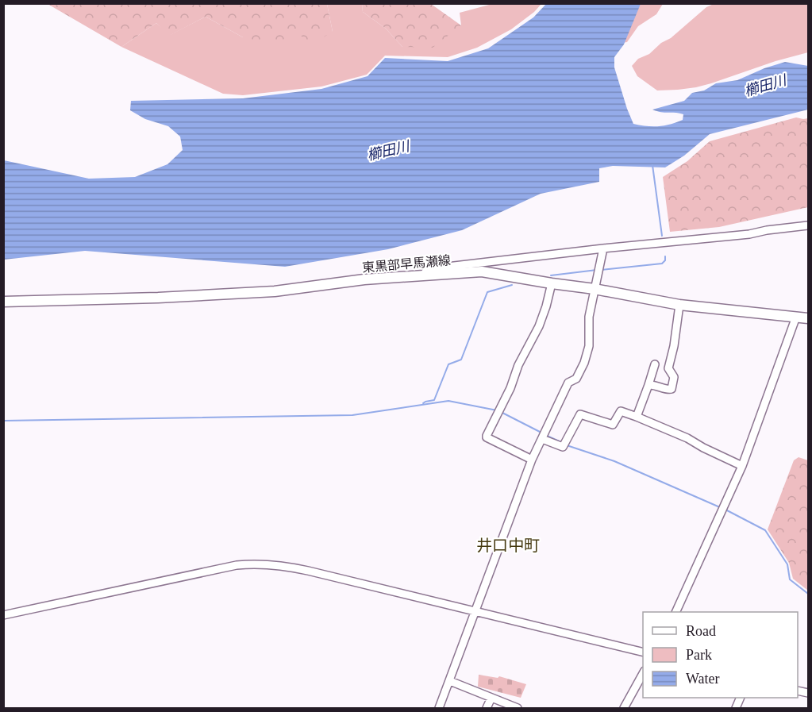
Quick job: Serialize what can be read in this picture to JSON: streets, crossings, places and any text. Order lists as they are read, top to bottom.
{
  "streets": {
    "main road": ["東黒部早馬瀬線"]
  },
  "districts": ["井口中町"],
  "water": ["櫛田川"],
  "legend": ["Road", "Park", "Water"]
}
